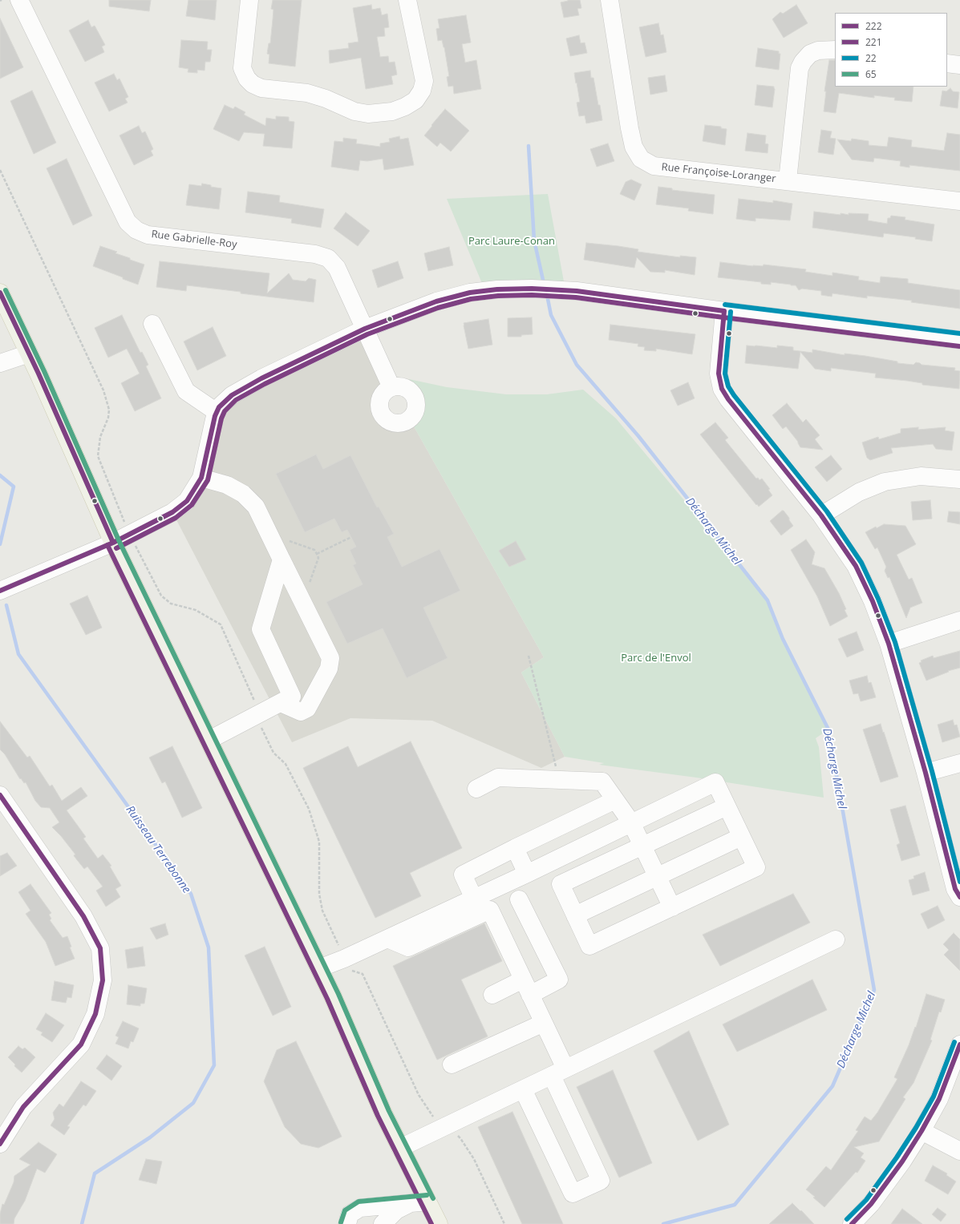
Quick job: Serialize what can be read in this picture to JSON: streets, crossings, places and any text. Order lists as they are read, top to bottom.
{
  "streets": {
    "street": ["Rue Françoise-Loranger", "Rue Gabrielle-Roy"]
  },
  "water": ["Décharge Michel", "Ruisseau Terrebonne"],
  "parks": ["Parc Laure-Conan", "Parc de l'Envol"],
  "lines": [
    "transit line 222",
    "transit line 65",
    "transit line 221",
    "transit line 22"
  ],
  "legend": [
    "222",
    "221",
    "22",
    "65"
  ]
}
